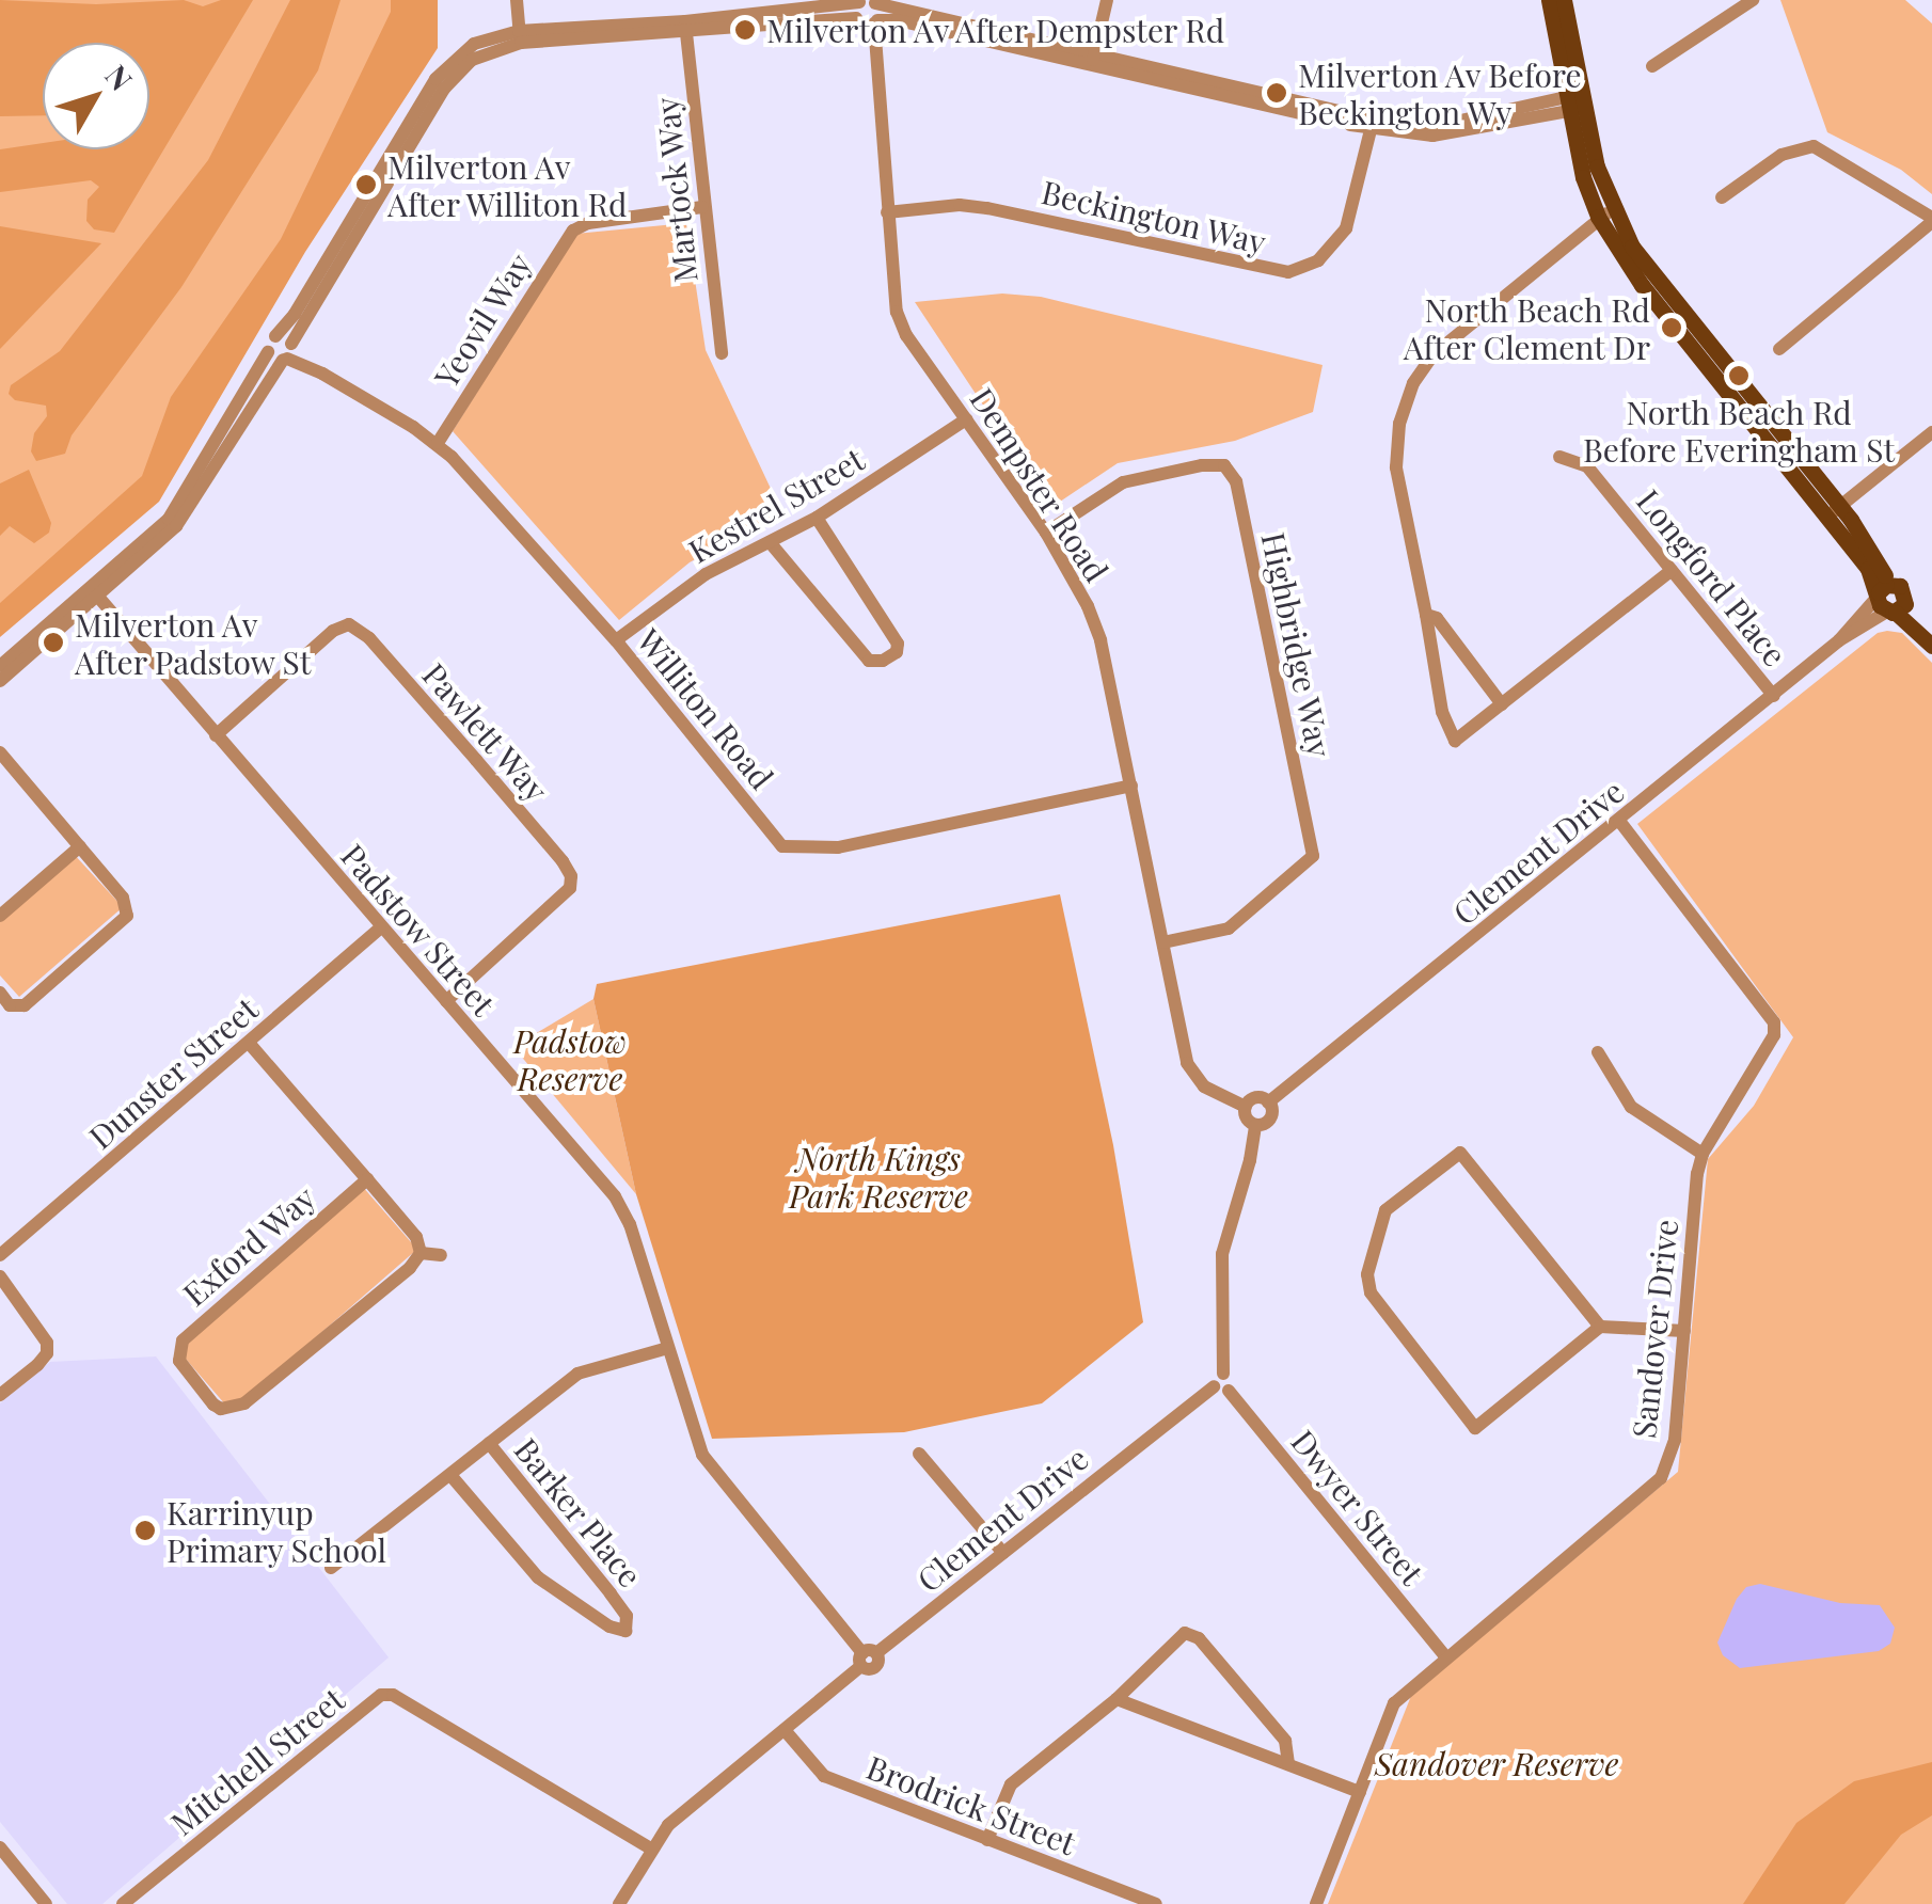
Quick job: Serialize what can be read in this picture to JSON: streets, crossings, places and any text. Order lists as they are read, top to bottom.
{
  "streets": {
    "street": [
      "Martock Way",
      "Beckington Way",
      "Yeovil Way",
      "Dempster Road",
      "Kestrel Street",
      "Longford Place",
      "Highbridge Way",
      "Williton Road",
      "Pawlett Way",
      "Clement Drive",
      "Padstow Street",
      "Dunster Street",
      "Exford Way",
      "Sandover Drive",
      "Dwyer Street",
      "Barker Place",
      "Mitchell Street",
      "Brodrick Street"
    ]
  },
  "crossings": [
    ["Martock Way", "Yeovil Way"],
    ["Beckington Way", "Dempster Road"],
    ["Yeovil Way", "Williton Road"],
    ["Dempster Road", "Kestrel Street"],
    ["Dempster Road", "Highbridge Way"],
    ["Dempster Road", "Williton Road"],
    ["Dempster Road", "Clement Drive"],
    ["Kestrel Street", "Williton Road"],
    ["Longford Place", "Clement Drive"],
    ["Pawlett Way", "Padstow Street"],
    ["Clement Drive", "Padstow Street"],
    ["Clement Drive", "Sandover Drive"],
    ["Clement Drive", "Dwyer Street"],
    ["Clement Drive", "Mitchell Street"],
    ["Clement Drive", "Brodrick Street"],
    ["Padstow Street", "Dunster Street"],
    ["Sandover Drive", "Dwyer Street"]
  ],
  "parks": ["Padstow Reserve", "North Kings Park Reserve", "Sandover Reserve"],
  "places": [
    "Milverton Av After Dempster Rd",
    "Milverton Av Before Beckington Wy",
    "Milverton Av After Williton Rd",
    "North Beach Rd After Clement Dr",
    "North Beach Rd Before Everingham St",
    "Milverton Av After Padstow St",
    "Karrinyup Primary School"
  ],
  "north": "top right"
}
